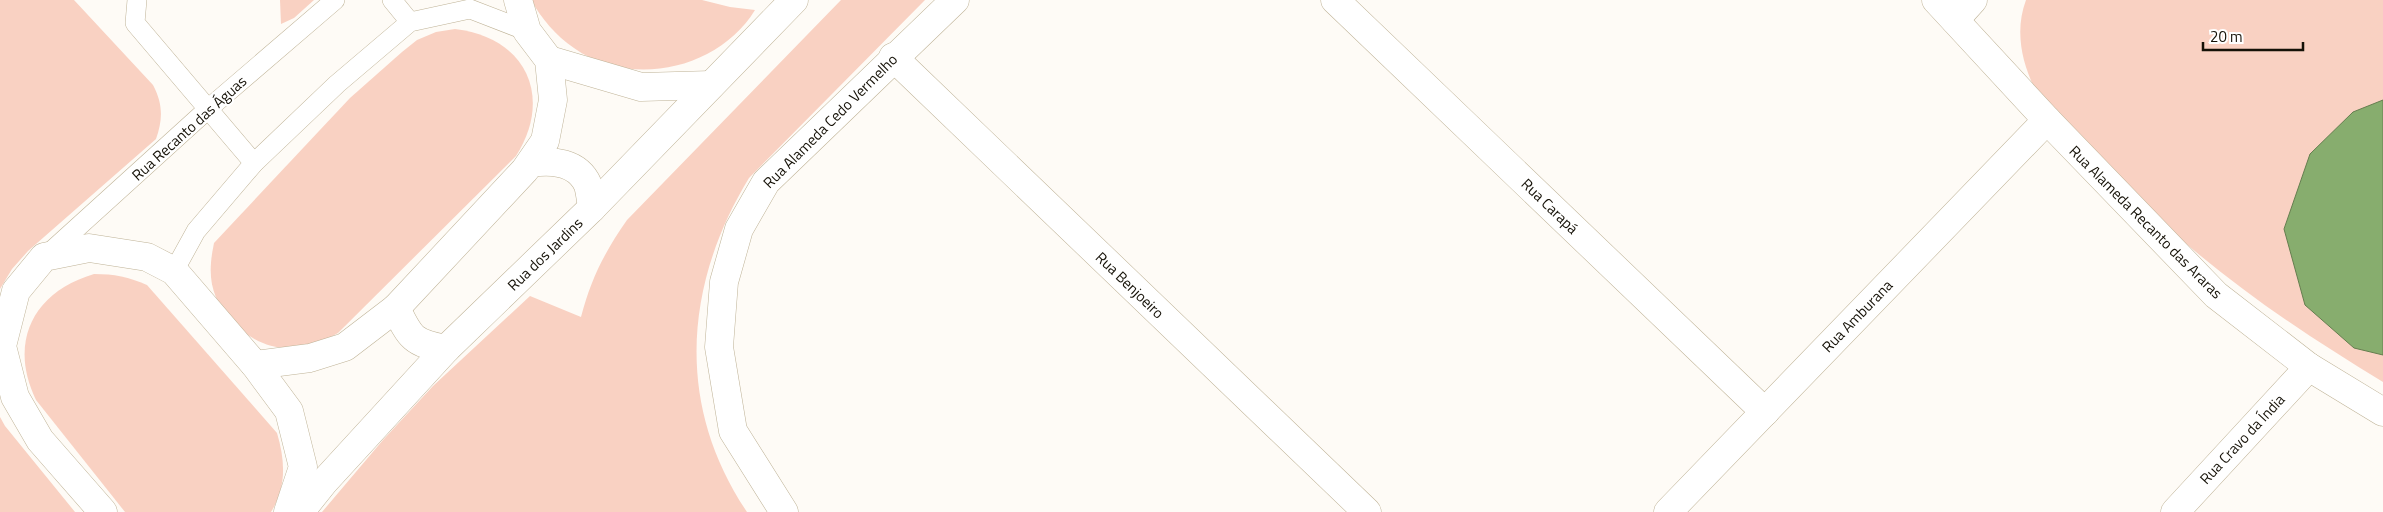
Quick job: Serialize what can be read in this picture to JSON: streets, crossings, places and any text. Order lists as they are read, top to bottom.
{
  "streets": {
    "street": [
      "Rua Alameda Cedo Vermelho",
      "Rua Carapá",
      "Rua Alameda Recanto das Araras",
      "Rua dos Jardins",
      "Rua Benjoeiro",
      "Rua Amburana",
      "Rua Cravo da Índia"
    ],
    "lane": ["Rua Recanto das Águas"]
  },
  "crossings": [
    ["Rua Alameda Cedo Vermelho", "Rua Benjoeiro"],
    ["Rua Carapá", "Rua Amburana"],
    ["Rua Alameda Recanto das Araras", "Rua Amburana"],
    ["Rua Alameda Recanto das Araras", "Rua Cravo da Índia"]
  ],
  "scale_bar": "20 m"
}
